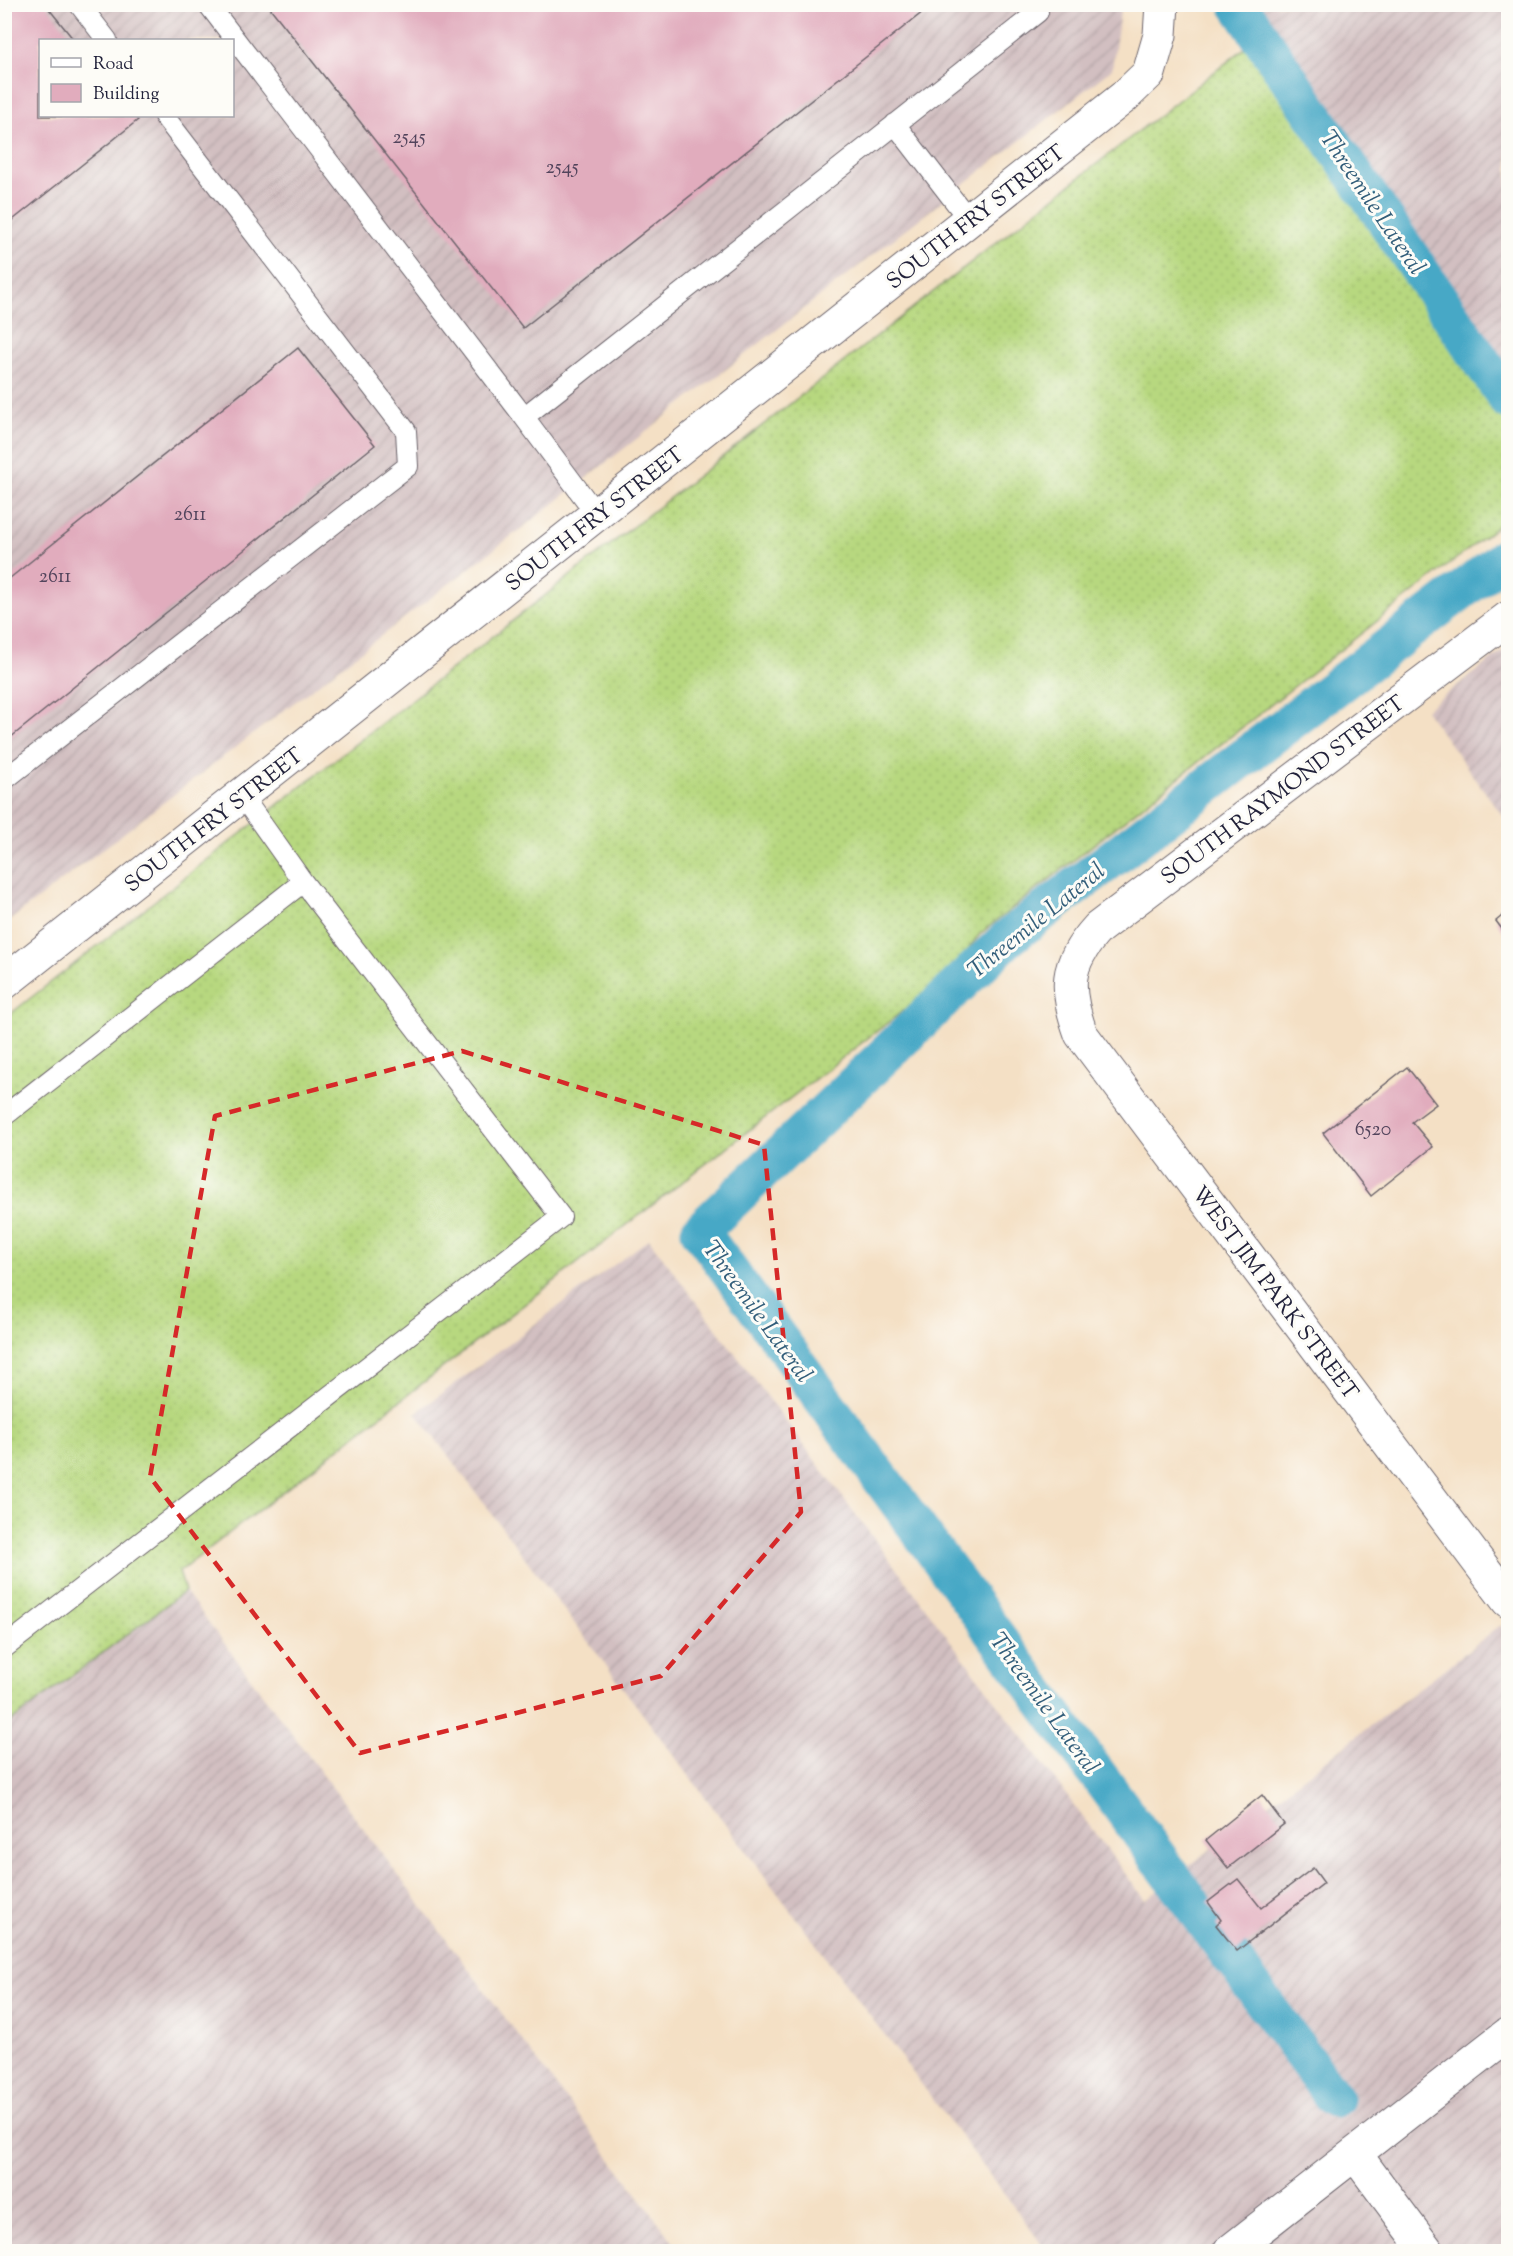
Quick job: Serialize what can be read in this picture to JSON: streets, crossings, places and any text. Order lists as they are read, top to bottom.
{
  "streets": {
    "street": ["SOUTH FRY STREET", "SOUTH RAYMOND STREET", "WEST JIM PARK STREET"]
  },
  "crossings": [
    ["SOUTH RAYMOND STREET", "WEST JIM PARK STREET"]
  ],
  "water": ["Threemile Lateral"],
  "house_numbers": [
    "2545",
    "2545",
    "2611",
    "2611",
    "6520"
  ],
  "legend": ["Road", "Building"]
}
